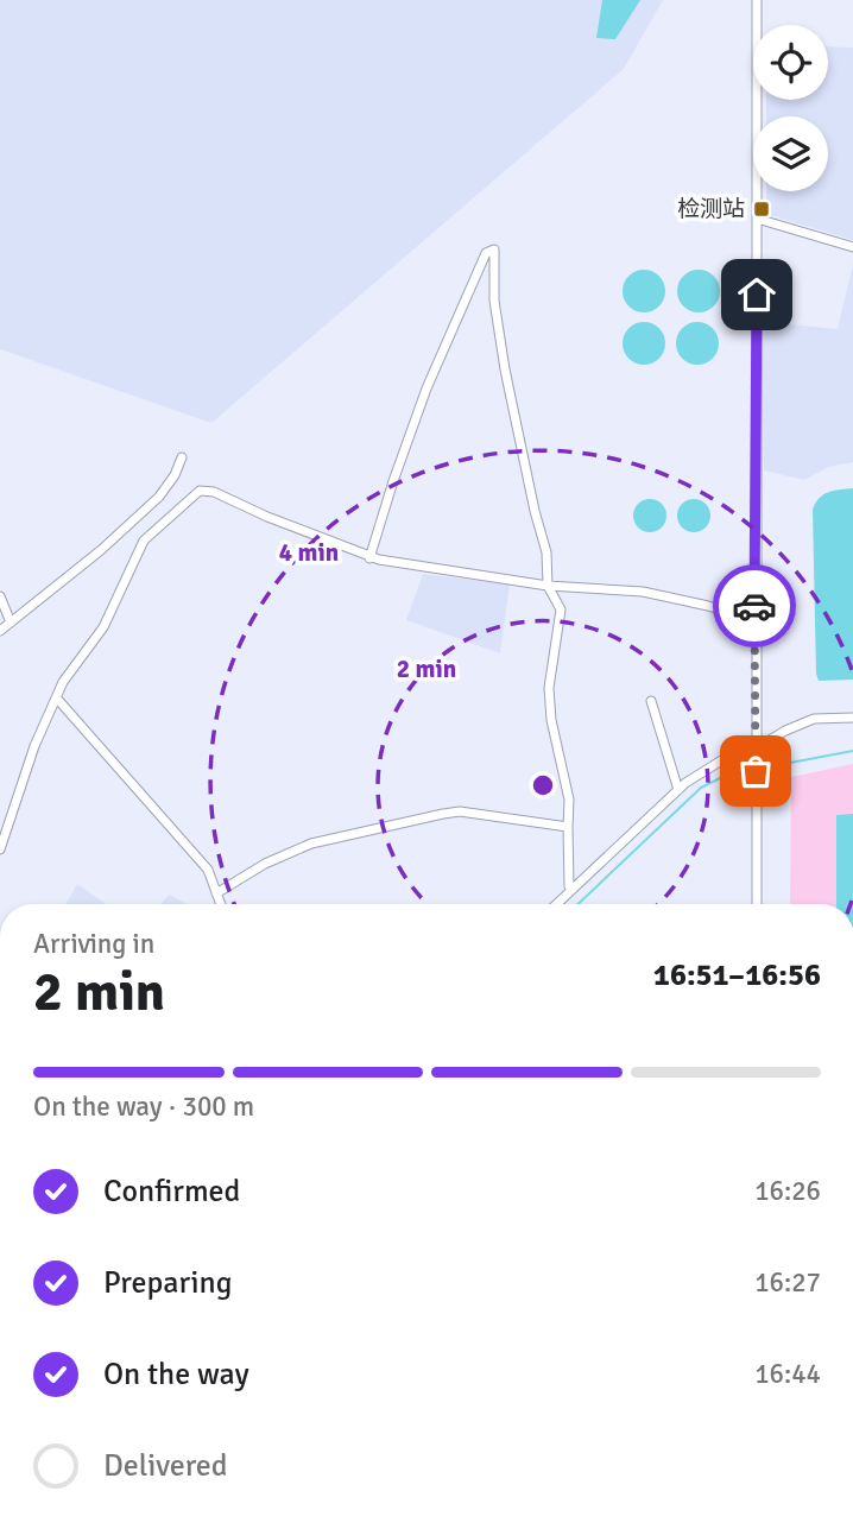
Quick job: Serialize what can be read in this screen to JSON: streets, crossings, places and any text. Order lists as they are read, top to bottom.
{
  "places": {
    "transit": ["检测站"]
  },
  "page": {
    "heading": ["2 min", "Arriving in", "16:51–16:56"],
    "bar": "On the way · 300 m",
    "list": [
      ["Confirmed", "16:26"],
      ["Preparing", "16:27"],
      ["On the way", "16:44"],
      "Delivered"
    ]
  },
  "rings": ["4 min", "2 min"]
}
